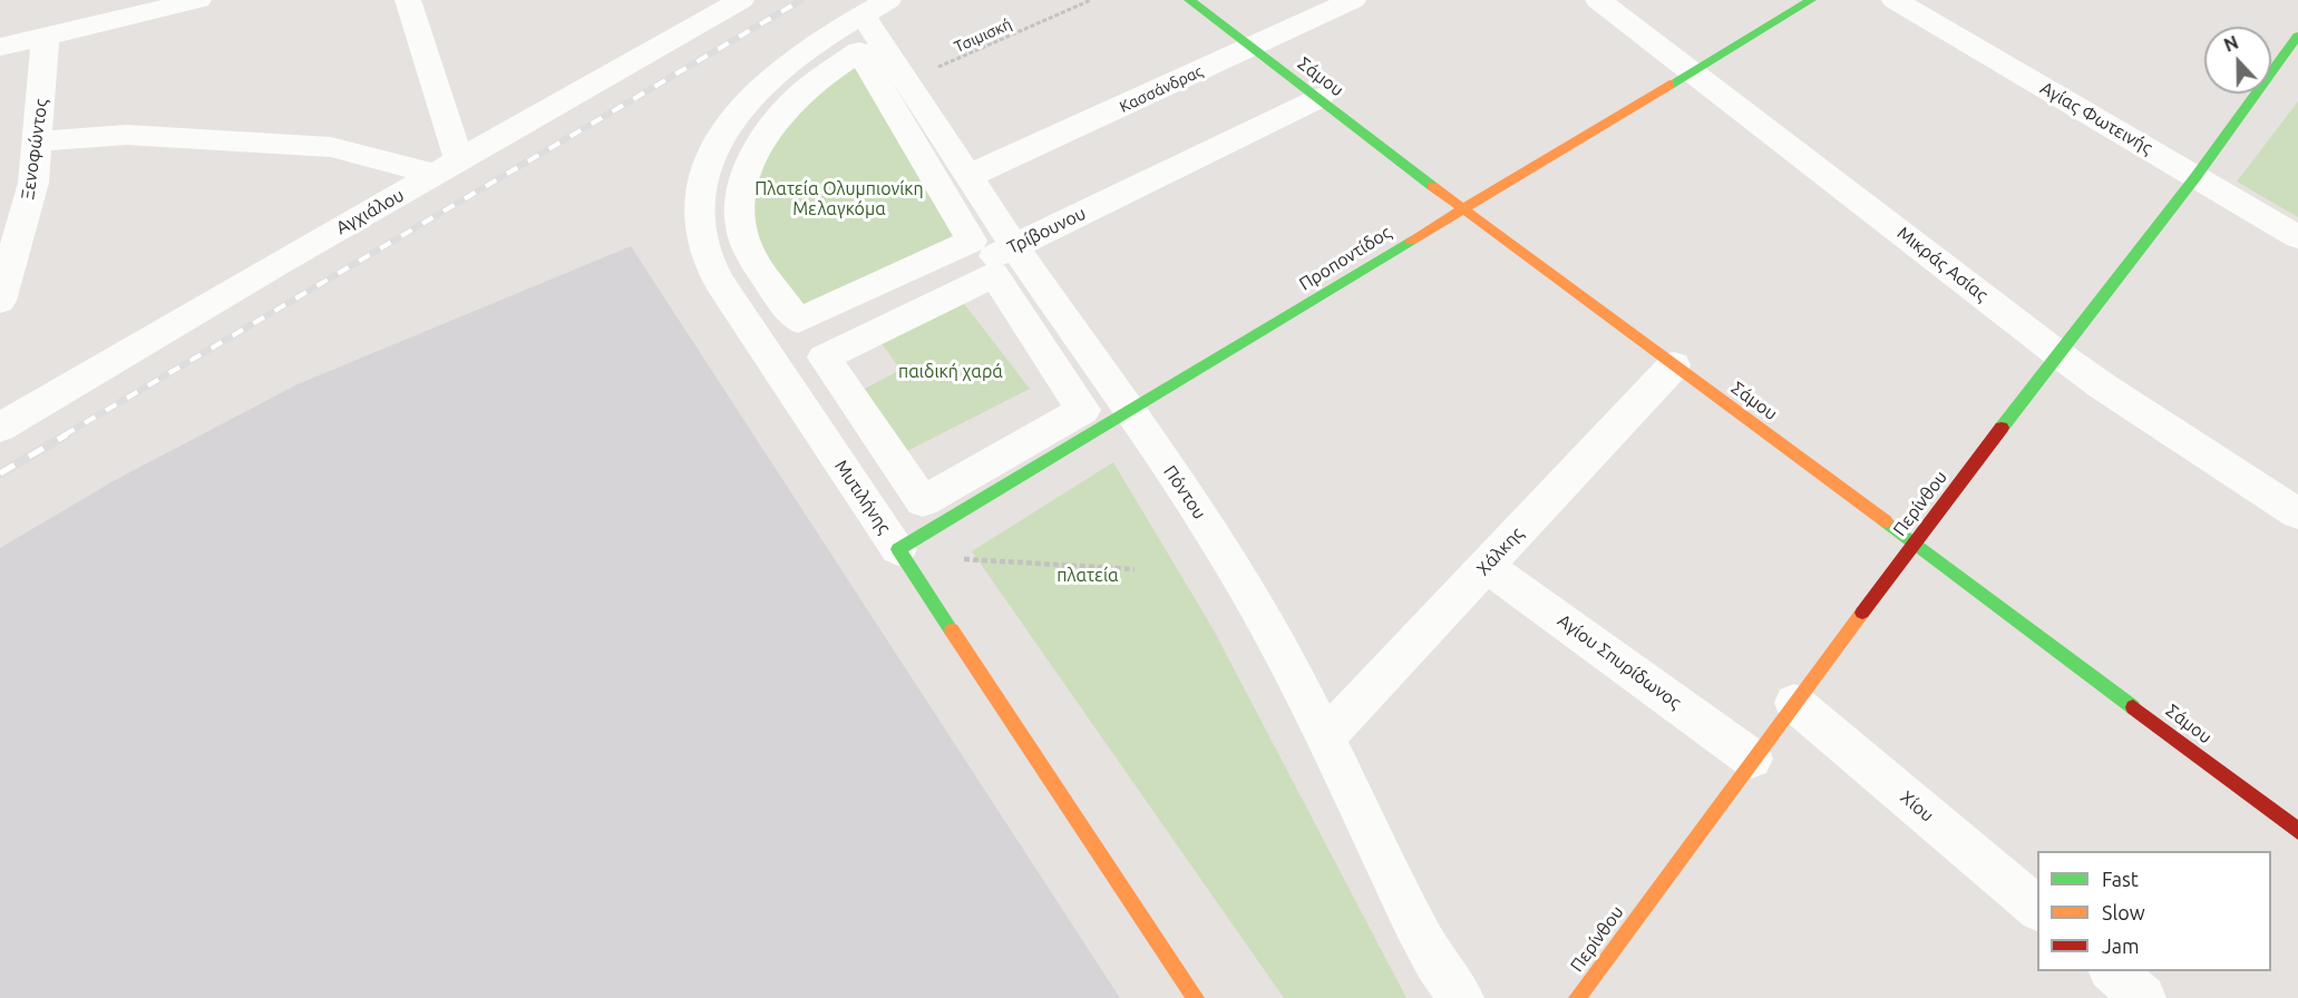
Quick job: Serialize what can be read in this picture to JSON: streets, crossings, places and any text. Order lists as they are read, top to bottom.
{
  "streets": {
    "street": [
      "Σάμου",
      "Κασσάνδρας",
      "Αγίας Φωτεινής",
      "Ξενοφώντος",
      "Αγχιάλου",
      "Τρίβουνου",
      "Προποντίδος",
      "Μικράς Ασίας",
      "Πόντου",
      "Μυτιλήνης",
      "Περίνθου",
      "Χάλκης",
      "Αγίου Σπυρίδωνος",
      "Χίου"
    ],
    "path": ["Τσιμισκή"]
  },
  "crossings": [
    ["Τσιμισκή", "Πόντου"],
    ["Σάμου", "Κασσάνδρας"],
    ["Σάμου", "Τρίβουνου"],
    ["Σάμου", "Προποντίδος"],
    ["Σάμου", "Περίνθου"],
    ["Σάμου", "Χάλκης"],
    ["Κασσάνδρας", "Πόντου"],
    ["Αγίας Φωτεινής", "Περίνθου"],
    ["Τρίβουνου", "Πόντου"],
    ["Τρίβουνου", "Μυτιλήνης"],
    ["Προποντίδος", "Μικράς Ασίας"],
    ["Προποντίδος", "Πόντου"],
    ["Προποντίδος", "Μυτιλήνης"],
    ["Μικράς Ασίας", "Περίνθου"],
    ["Πόντου", "Μυτιλήνης"],
    ["Πόντου", "Χάλκης"],
    ["Περίνθου", "Αγίου Σπυρίδωνος"],
    ["Περίνθου", "Χίου"],
    ["Χάλκης", "Αγίου Σπυρίδωνος"]
  ],
  "parks": ["Πλατεία Ολυμπιονίκη Μελαγκόμα", "παιδική χαρά", "πλατεία"],
  "legend": ["Fast", "Slow", "Jam"],
  "north": "top"
}
